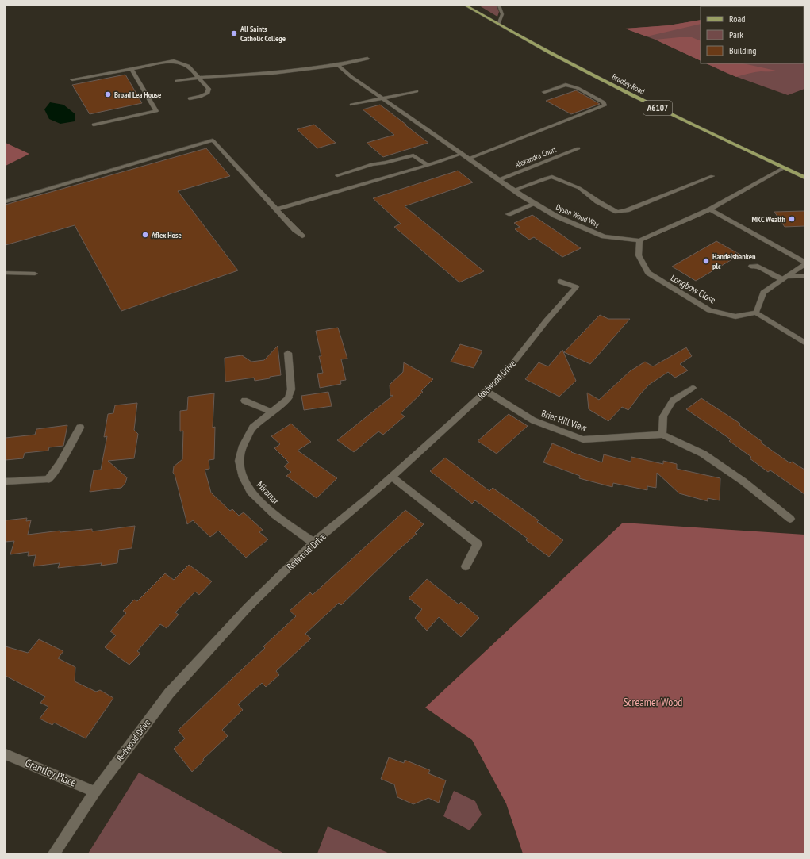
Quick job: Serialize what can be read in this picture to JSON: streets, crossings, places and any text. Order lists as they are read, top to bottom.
{
  "streets": {
    "main road": ["Bradley Road", "A6107"],
    "street": [
      "Alexandra Court",
      "Dyson Wood Way",
      "Longbow Close",
      "Redwood Drive",
      "Brier Hill View",
      "Miramar",
      "Grantley Place"
    ]
  },
  "crossings": [
    ["Alexandra Court", "Dyson Wood Way"],
    ["Dyson Wood Way", "Longbow Close"],
    ["Redwood Drive", "Brier Hill View"],
    ["Redwood Drive", "Miramar"],
    ["Redwood Drive", "Grantley Place"]
  ],
  "parks": ["Screamer Wood"],
  "places": [
    "All Saints Catholic College",
    "Broad Lea House",
    "MKC Wealth",
    "Aflex Hose",
    "Handelsbanken plc"
  ],
  "legend": ["Road", "Park", "Building"]
}
